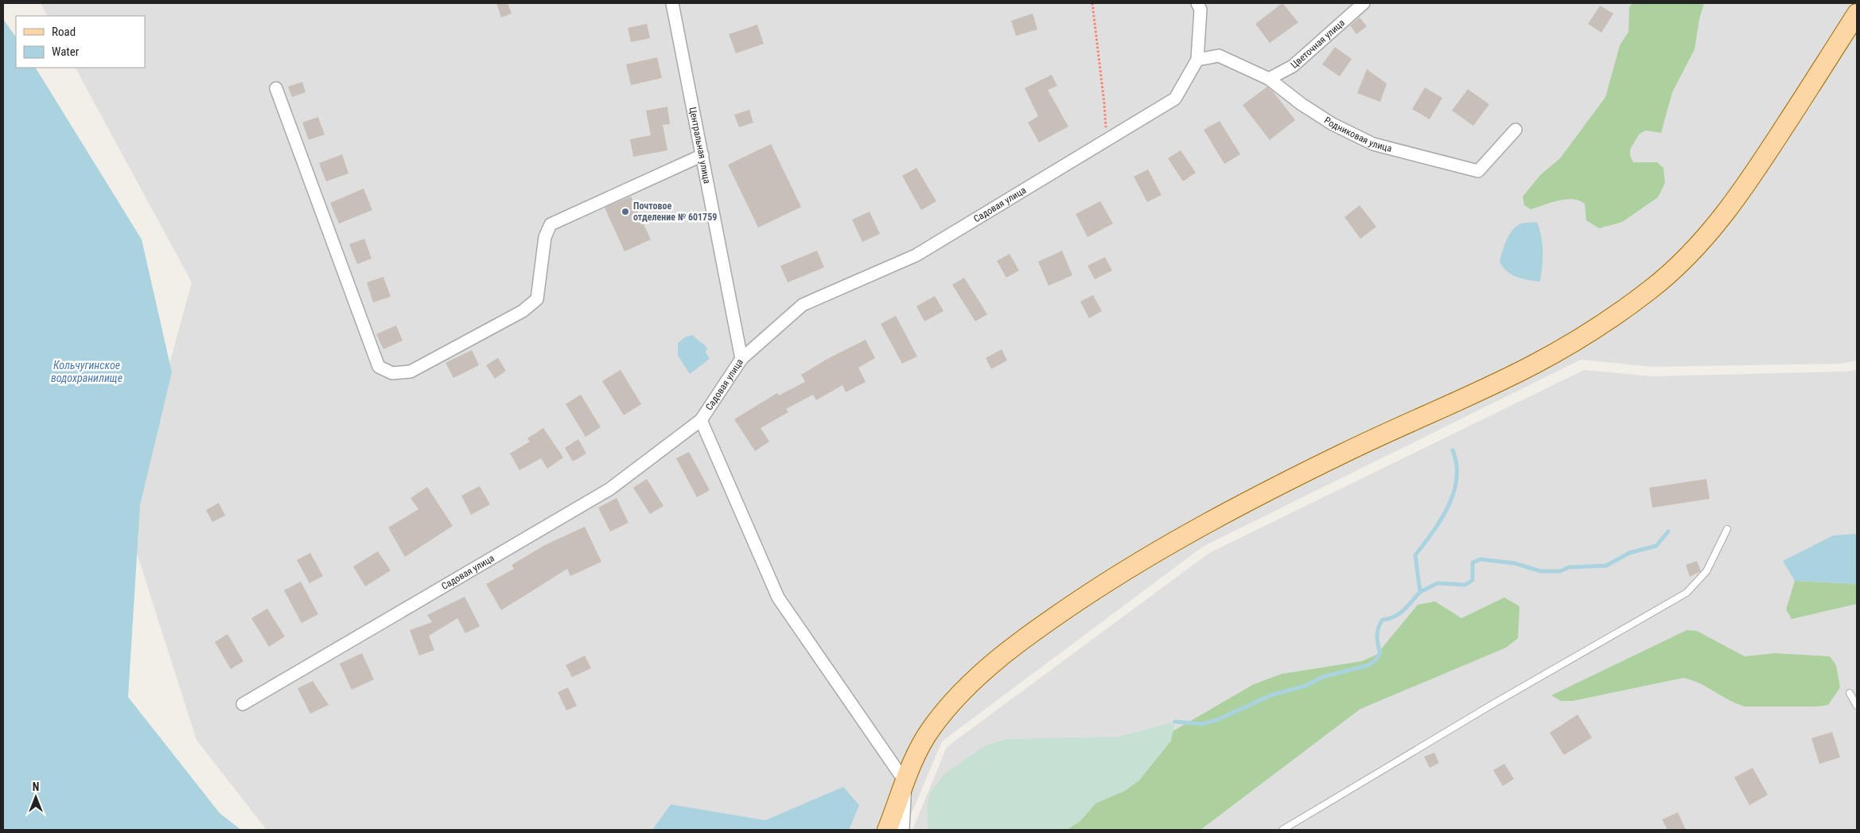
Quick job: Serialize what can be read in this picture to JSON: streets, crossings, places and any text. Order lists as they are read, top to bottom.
{
  "streets": {
    "street": [
      "Цветочная улица",
      "Родниковая улица",
      "Центральная улица",
      "Садовая улица"
    ]
  },
  "crossings": [
    ["Цветочная улица", "Родниковая улица"],
    ["Родниковая улица", "Садовая улица"],
    ["Центральная улица", "Садовая улица"]
  ],
  "water": ["Кольчугинское водохранилище"],
  "places": ["Почтовое отделение № 601759"],
  "legend": ["Road", "Water"],
  "north": "top"
}
